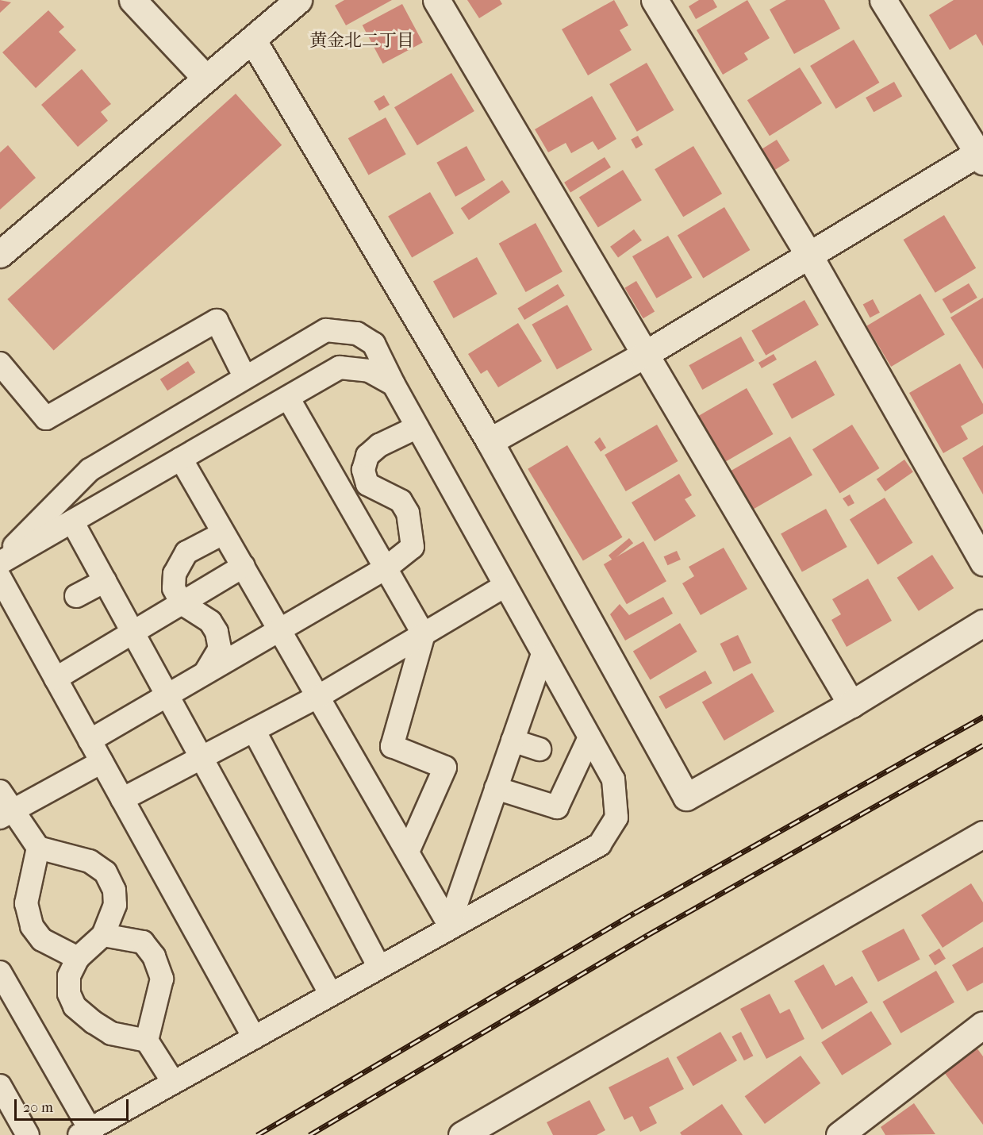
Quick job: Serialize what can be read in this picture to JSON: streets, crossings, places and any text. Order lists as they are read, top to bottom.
{
  "districts": ["黄金北二丁目"],
  "scale_bar": "20 m"
}
